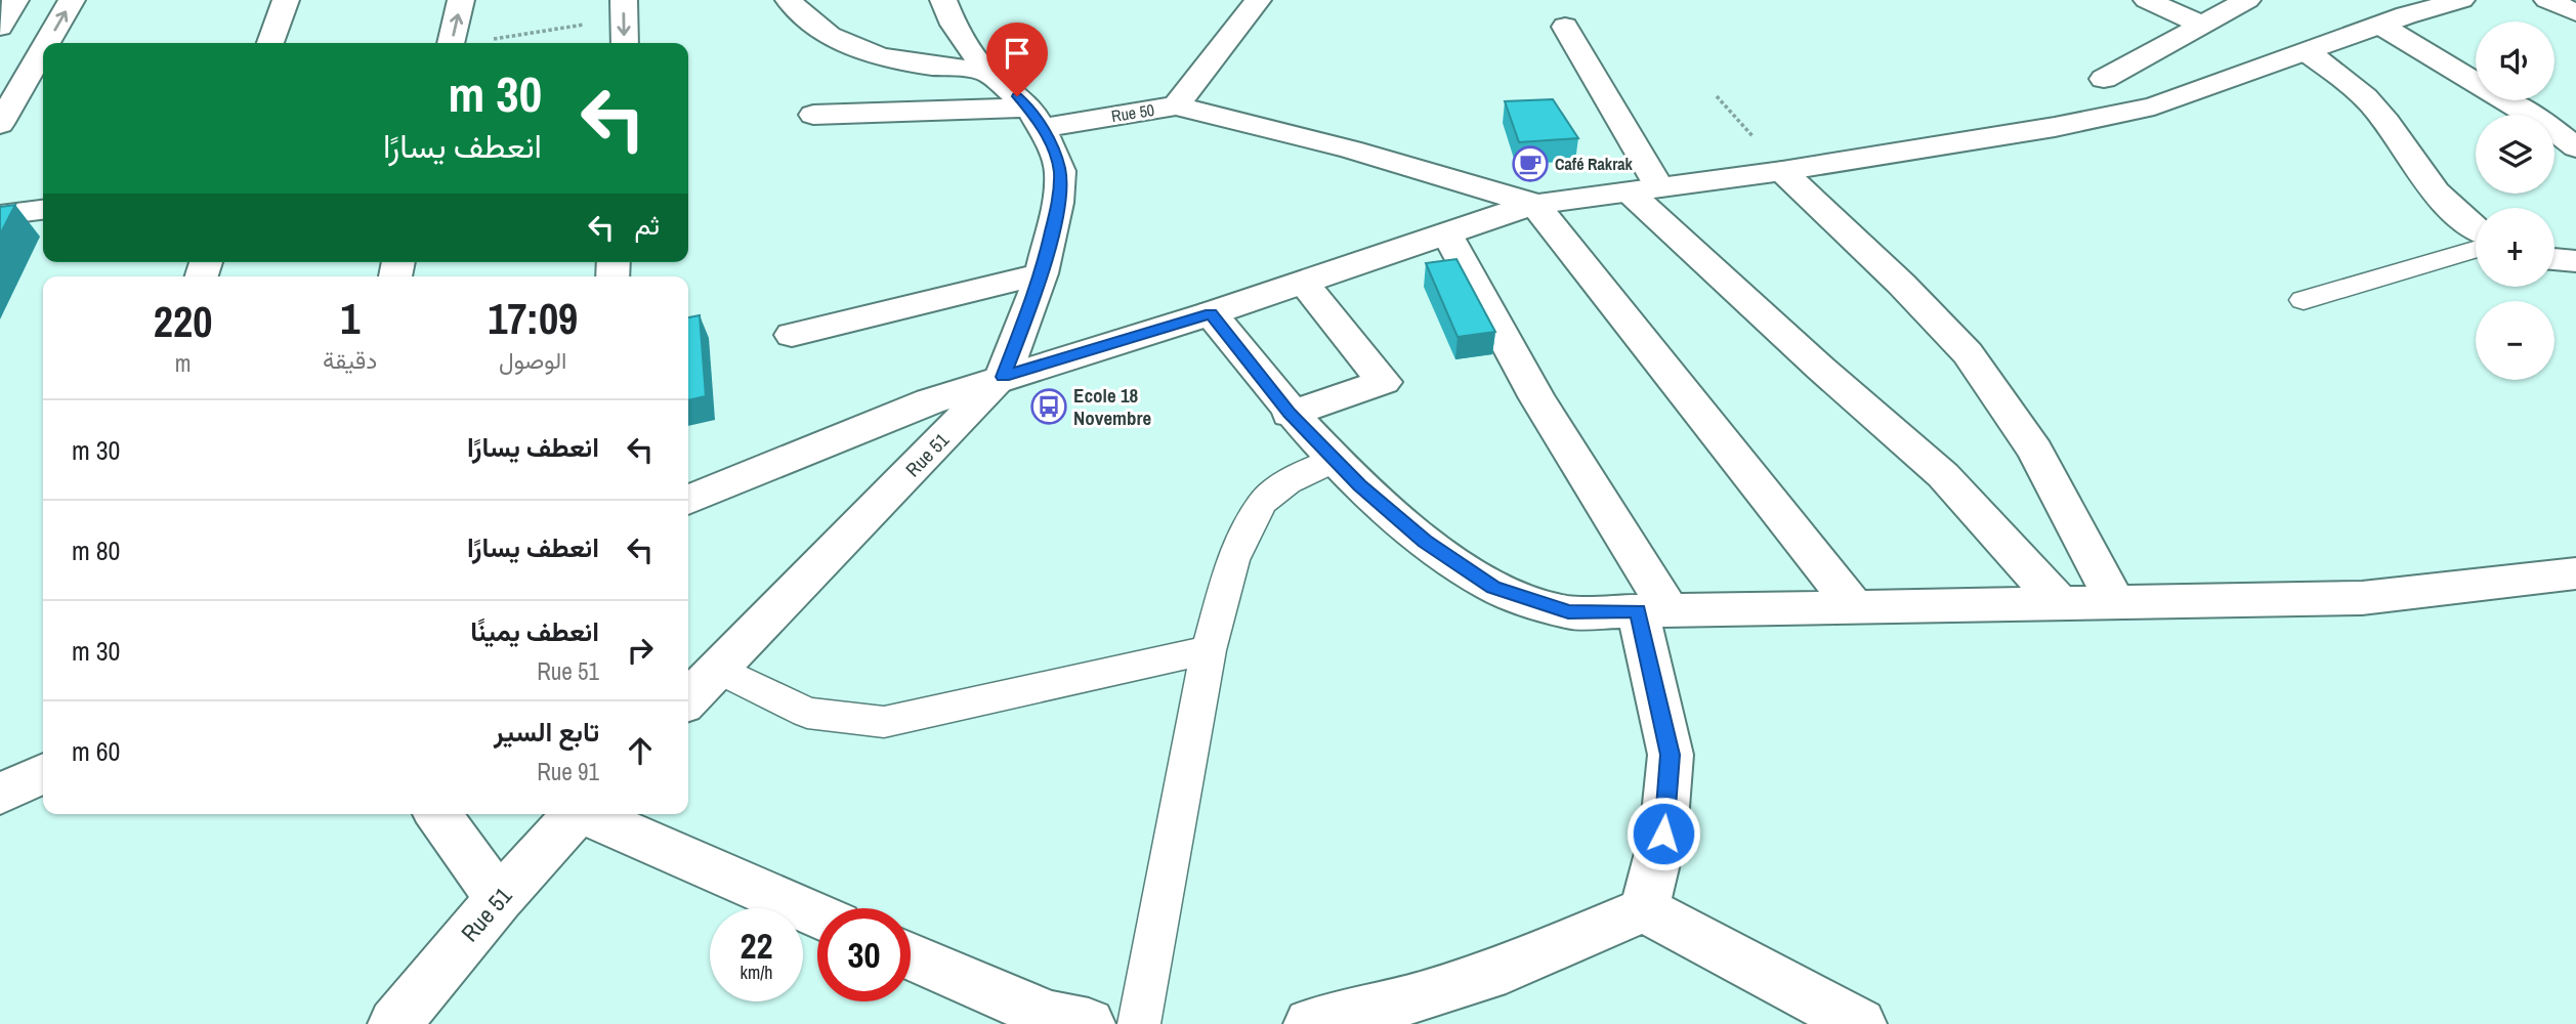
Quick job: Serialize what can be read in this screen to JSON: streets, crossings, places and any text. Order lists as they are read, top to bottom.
{
  "streets": {
    "street": ["Rue 50", "Rue 51"]
  },
  "crossings": [
    ["Rue 50", "Rue 51"]
  ],
  "places": {
    "cafe": ["Café Rakrak"],
    "bus stop": ["Ecole 18 Novembre"]
  },
  "page": {
    "map_buttons": ["+", "−"],
    "turn": ["30 m", "انعطف يسارًا"],
    "then": "ثم",
    "eta": [
      "17:09",
      "الوصول",
      "1",
      "دقيقة",
      "220",
      "m"
    ],
    "list": [
      {
        "name": "انعطف يسارًا",
        "value": "30 m"
      },
      {
        "name": "انعطف يسارًا",
        "value": "80 m"
      },
      {
        "name": "انعطف يمينًا",
        "note": "Rue 51",
        "value": "30 m"
      },
      {
        "name": "تابع السير",
        "note": "Rue 91",
        "value": "60 m"
      }
    ],
    "speed": "22 km/h",
    "limit": "30"
  }
}
